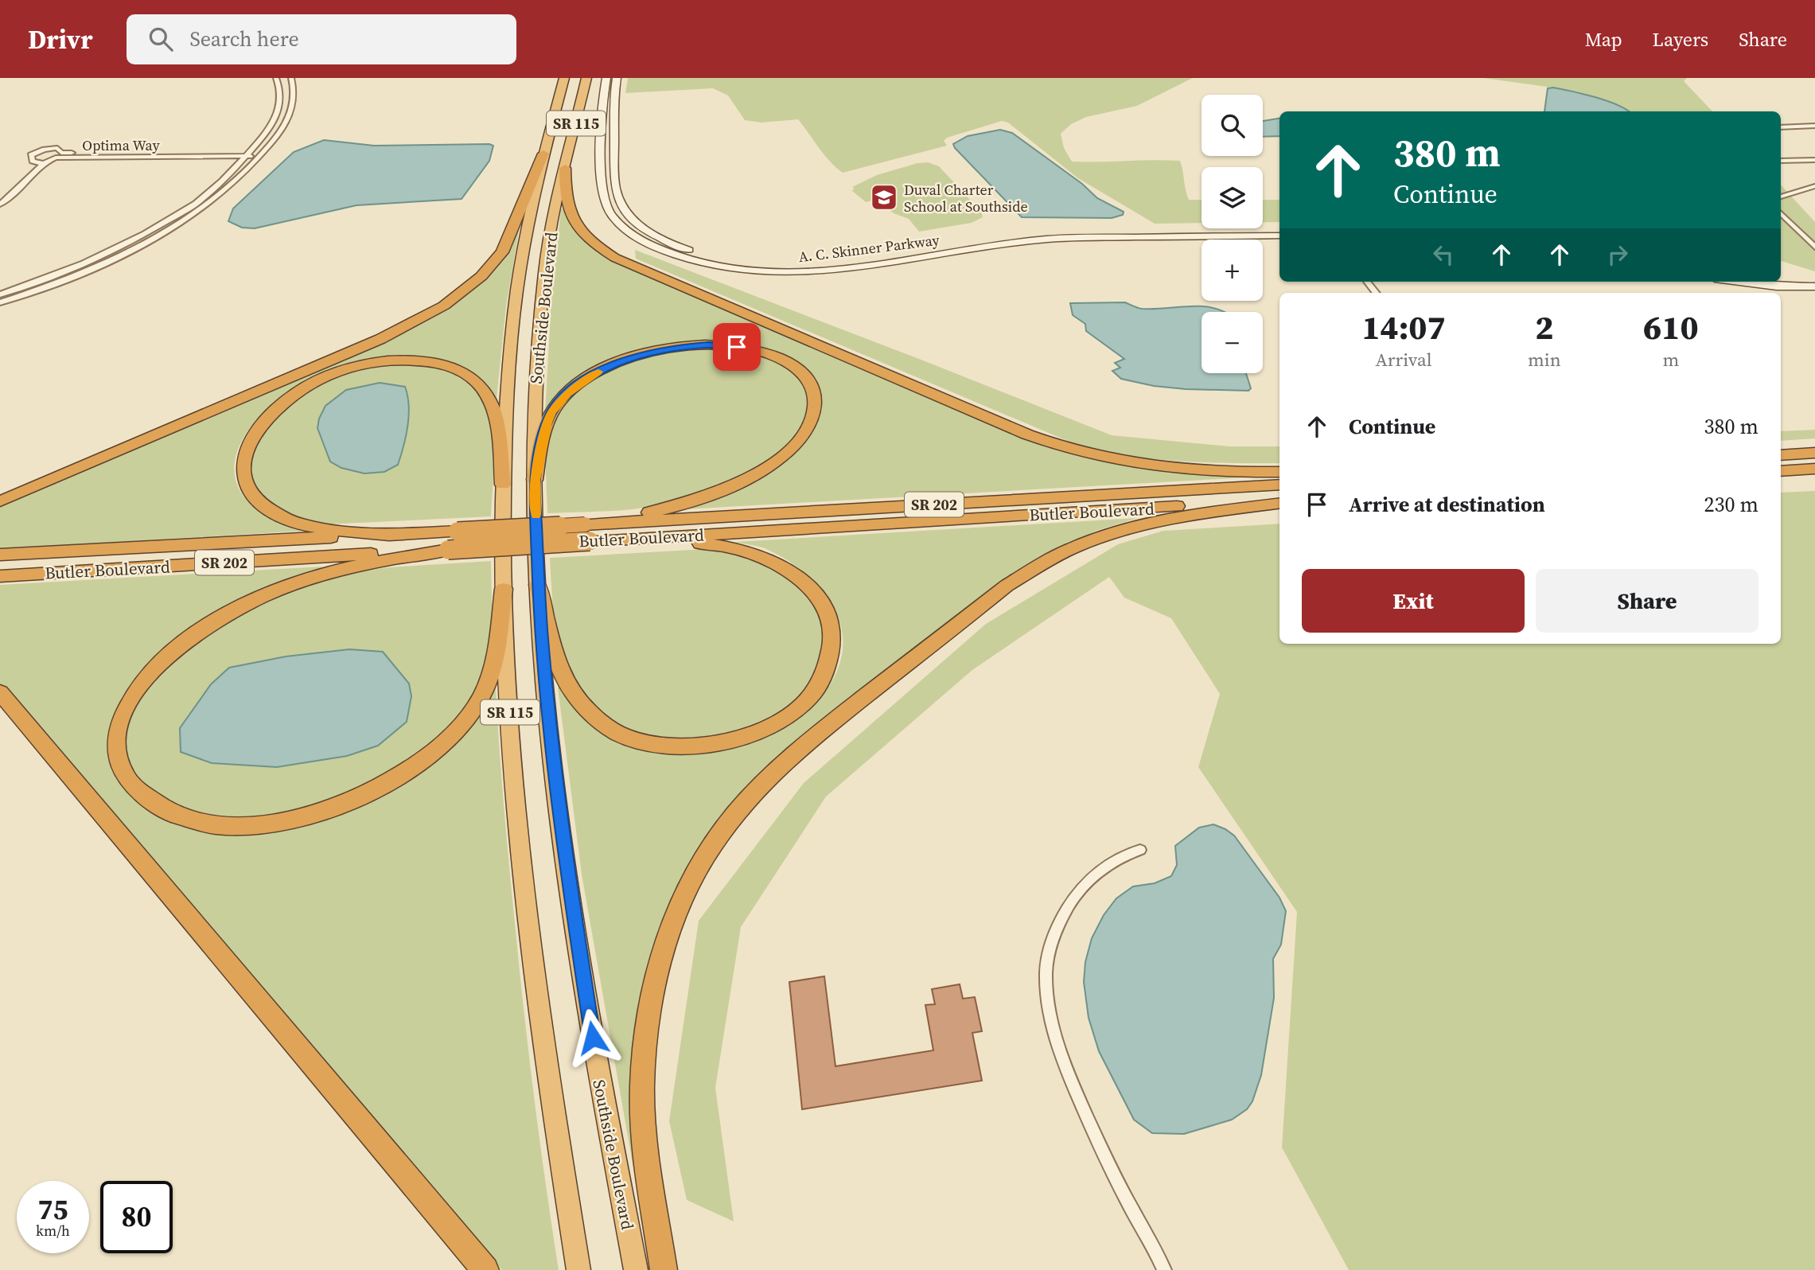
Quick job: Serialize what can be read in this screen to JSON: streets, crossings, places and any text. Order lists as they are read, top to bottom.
{
  "streets": {
    "highway": [
      "SR 115",
      "Southside Boulevard",
      "SR 202",
      "Butler Boulevard"
    ],
    "main road": ["A. C. Skinner Parkway"],
    "street": ["Optima Way"]
  },
  "places": {
    "school or university": ["Duval Charter School at Southside"]
  },
  "page": {
    "header": "Drivr",
    "search": "Search here",
    "nav": ["Map", "Layers", "Share"],
    "map_buttons": ["+", "−"],
    "turn": ["380 m", "Continue"],
    "eta": [
      "14:07",
      "Arrival",
      "2",
      "min",
      "610",
      "m"
    ],
    "list": [
      {
        "name": "Continue",
        "value": "380 m"
      },
      {
        "name": "Arrive at destination",
        "value": "230 m"
      }
    ],
    "buttons": ["Exit", "Share"],
    "speed": "75 km/h",
    "limit": "80"
  }
}
